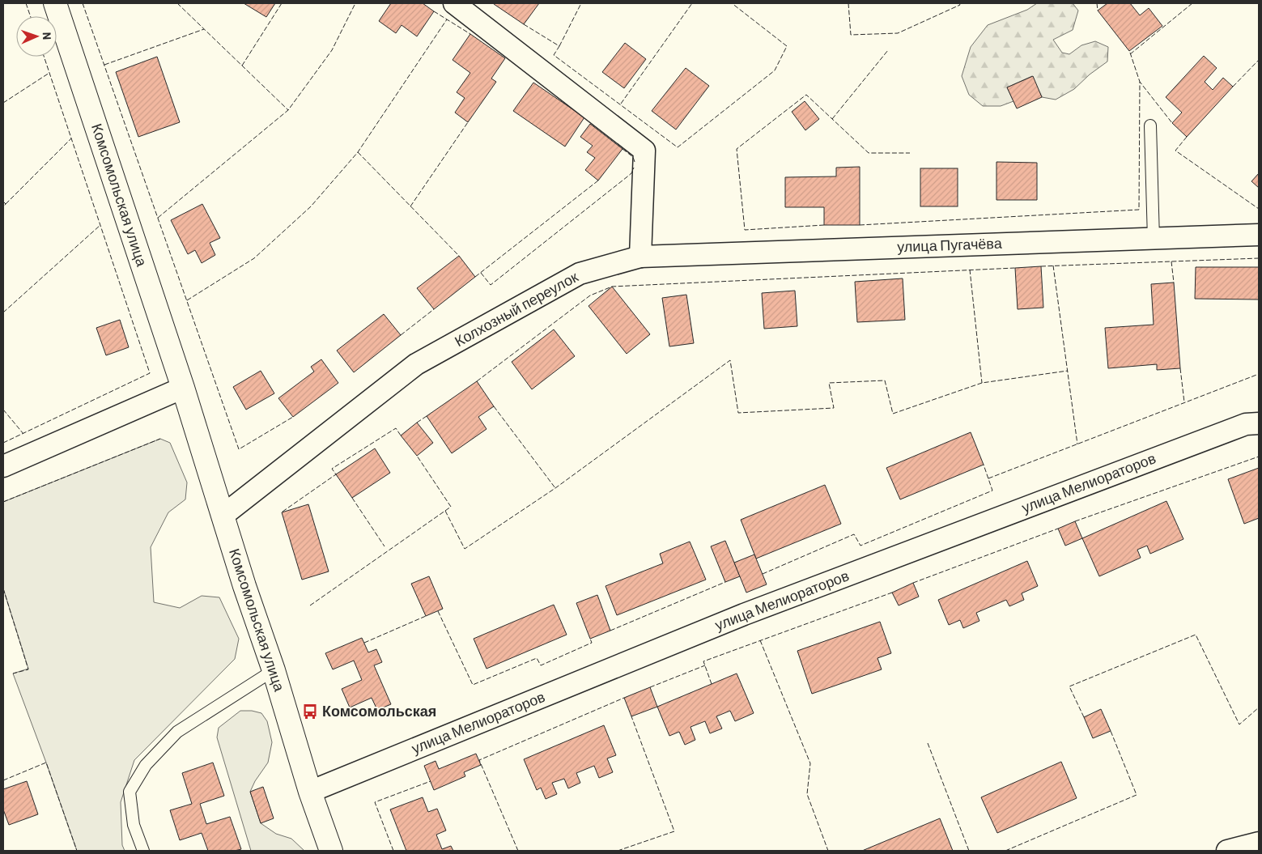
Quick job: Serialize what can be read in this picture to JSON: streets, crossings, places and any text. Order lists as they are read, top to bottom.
{
  "streets": {
    "main road": ["Комсомольская улица"],
    "street": ["улица Пугачёва", "Колхозный переулок", "улица Мелиораторов"]
  },
  "crossings": [
    ["Комсомольская улица", "Колхозный переулок"],
    ["Комсомольская улица", "улица Мелиораторов"],
    ["улица Пугачёва", "Колхозный переулок"]
  ],
  "places": {
    "bus stop": ["Комсомольская"]
  },
  "north": "right"
}
